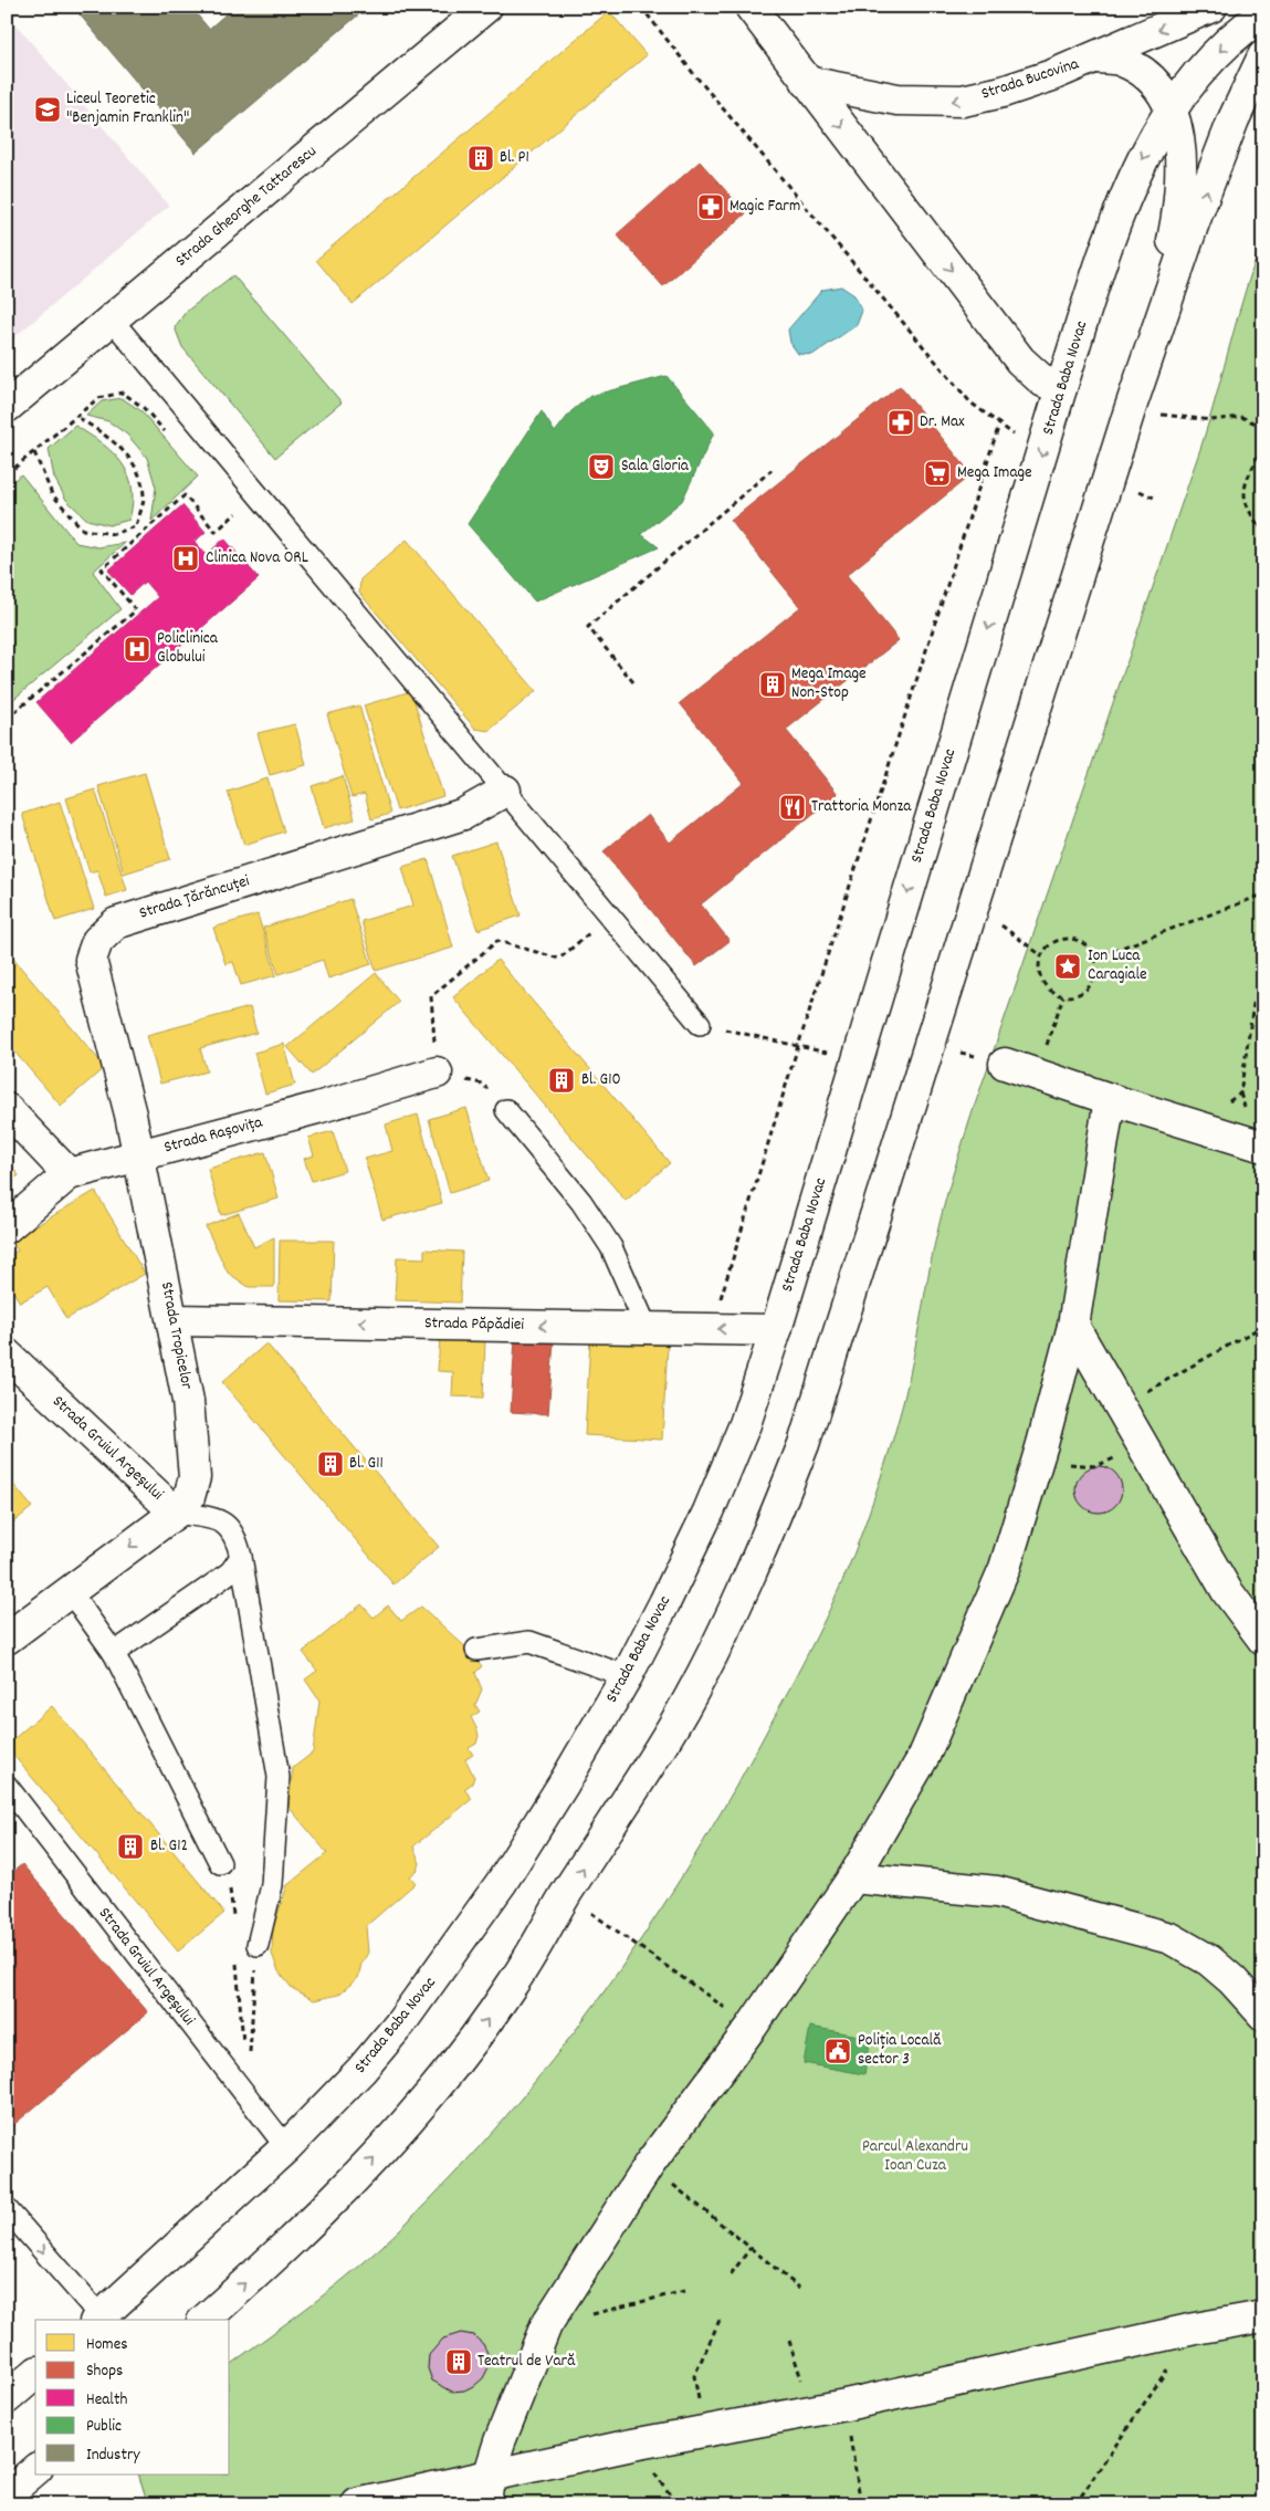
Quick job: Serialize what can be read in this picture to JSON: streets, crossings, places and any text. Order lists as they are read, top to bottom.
{
  "streets": {
    "street": [
      "Strada Bucovina",
      "Strada Gheorghe Tattarescu",
      "Strada Baba Novac",
      "Strada Țărăncuței",
      "Strada Rașovița",
      "Strada Păpădiei",
      "Strada Tropicelor",
      "Strada Gruiul Argeșului"
    ]
  },
  "crossings": [
    ["Strada Baba Novac", "Strada Păpădiei"],
    ["Strada Baba Novac", "Strada Gruiul Argeșului"],
    ["Strada Țărăncuței", "Strada Rașovița"],
    ["Strada Țărăncuței", "Strada Tropicelor"],
    ["Strada Rașovița", "Strada Tropicelor"],
    ["Strada Păpădiei", "Strada Tropicelor"],
    ["Strada Tropicelor", "Strada Gruiul Argeșului"]
  ],
  "one_way": ["Strada Bucovina", "Strada Păpădiei"],
  "parks": ["Parcul Alexandru Ioan Cuza"],
  "places": {
    "school or university": ["Liceul Teoretic \"Benjamin Franklin\""],
    "building": [
      "Bl. P1",
      "Mega Image Non-Stop",
      "Bl. G10",
      "Bl. G11",
      "Bl. G12",
      "Teatrul de Vară"
    ],
    "pharmacy": ["Magic Farm", "Dr. Max"],
    "theatre": ["Sala Gloria"],
    "supermarket": ["Mega Image"],
    "hospital": ["Clinica Nova ORL", "Policlinica Globului"],
    "restaurant": ["Trattoria Monza"],
    "place": ["Ion Luca Caragiale"],
    "public building": ["Poliția Locală sector 3"]
  },
  "legend": [
    "Homes",
    "Shops",
    "Health",
    "Public",
    "Industry"
  ]
}
